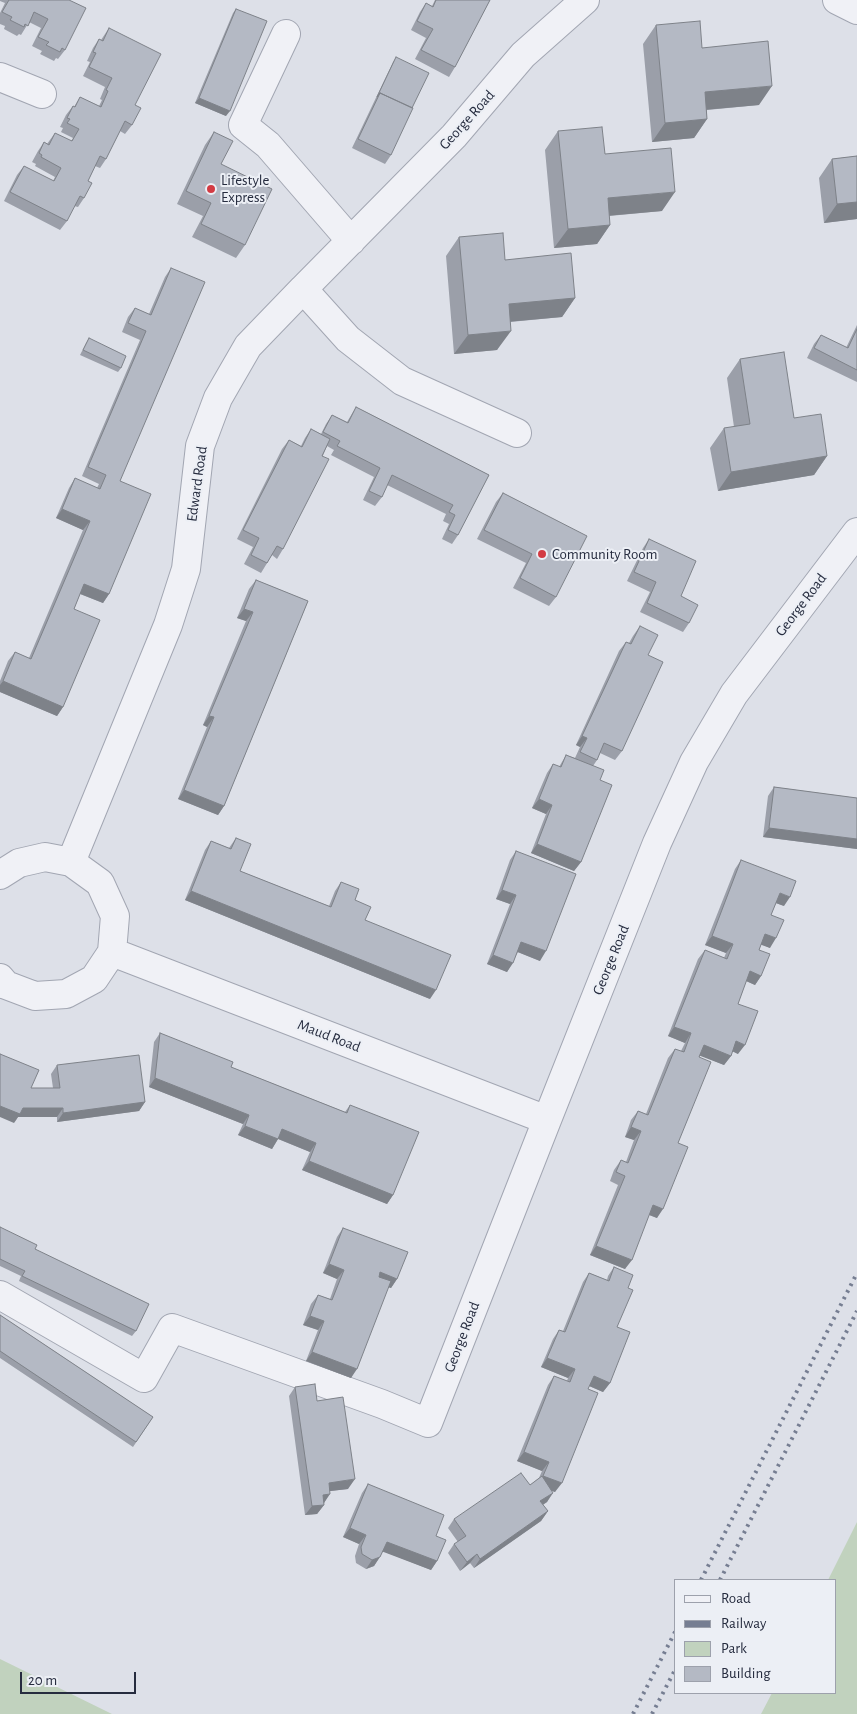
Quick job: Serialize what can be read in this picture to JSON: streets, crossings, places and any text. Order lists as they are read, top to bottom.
{
  "streets": {
    "street": ["George Road", "Edward Road", "Maud Road"]
  },
  "crossings": [
    ["George Road", "Edward Road"],
    ["George Road", "Maud Road"]
  ],
  "places": ["Lifestyle Express", "Community Room"],
  "legend": [
    "Road",
    "Railway",
    "Park",
    "Building"
  ],
  "scale_bar": "20 m"
}
